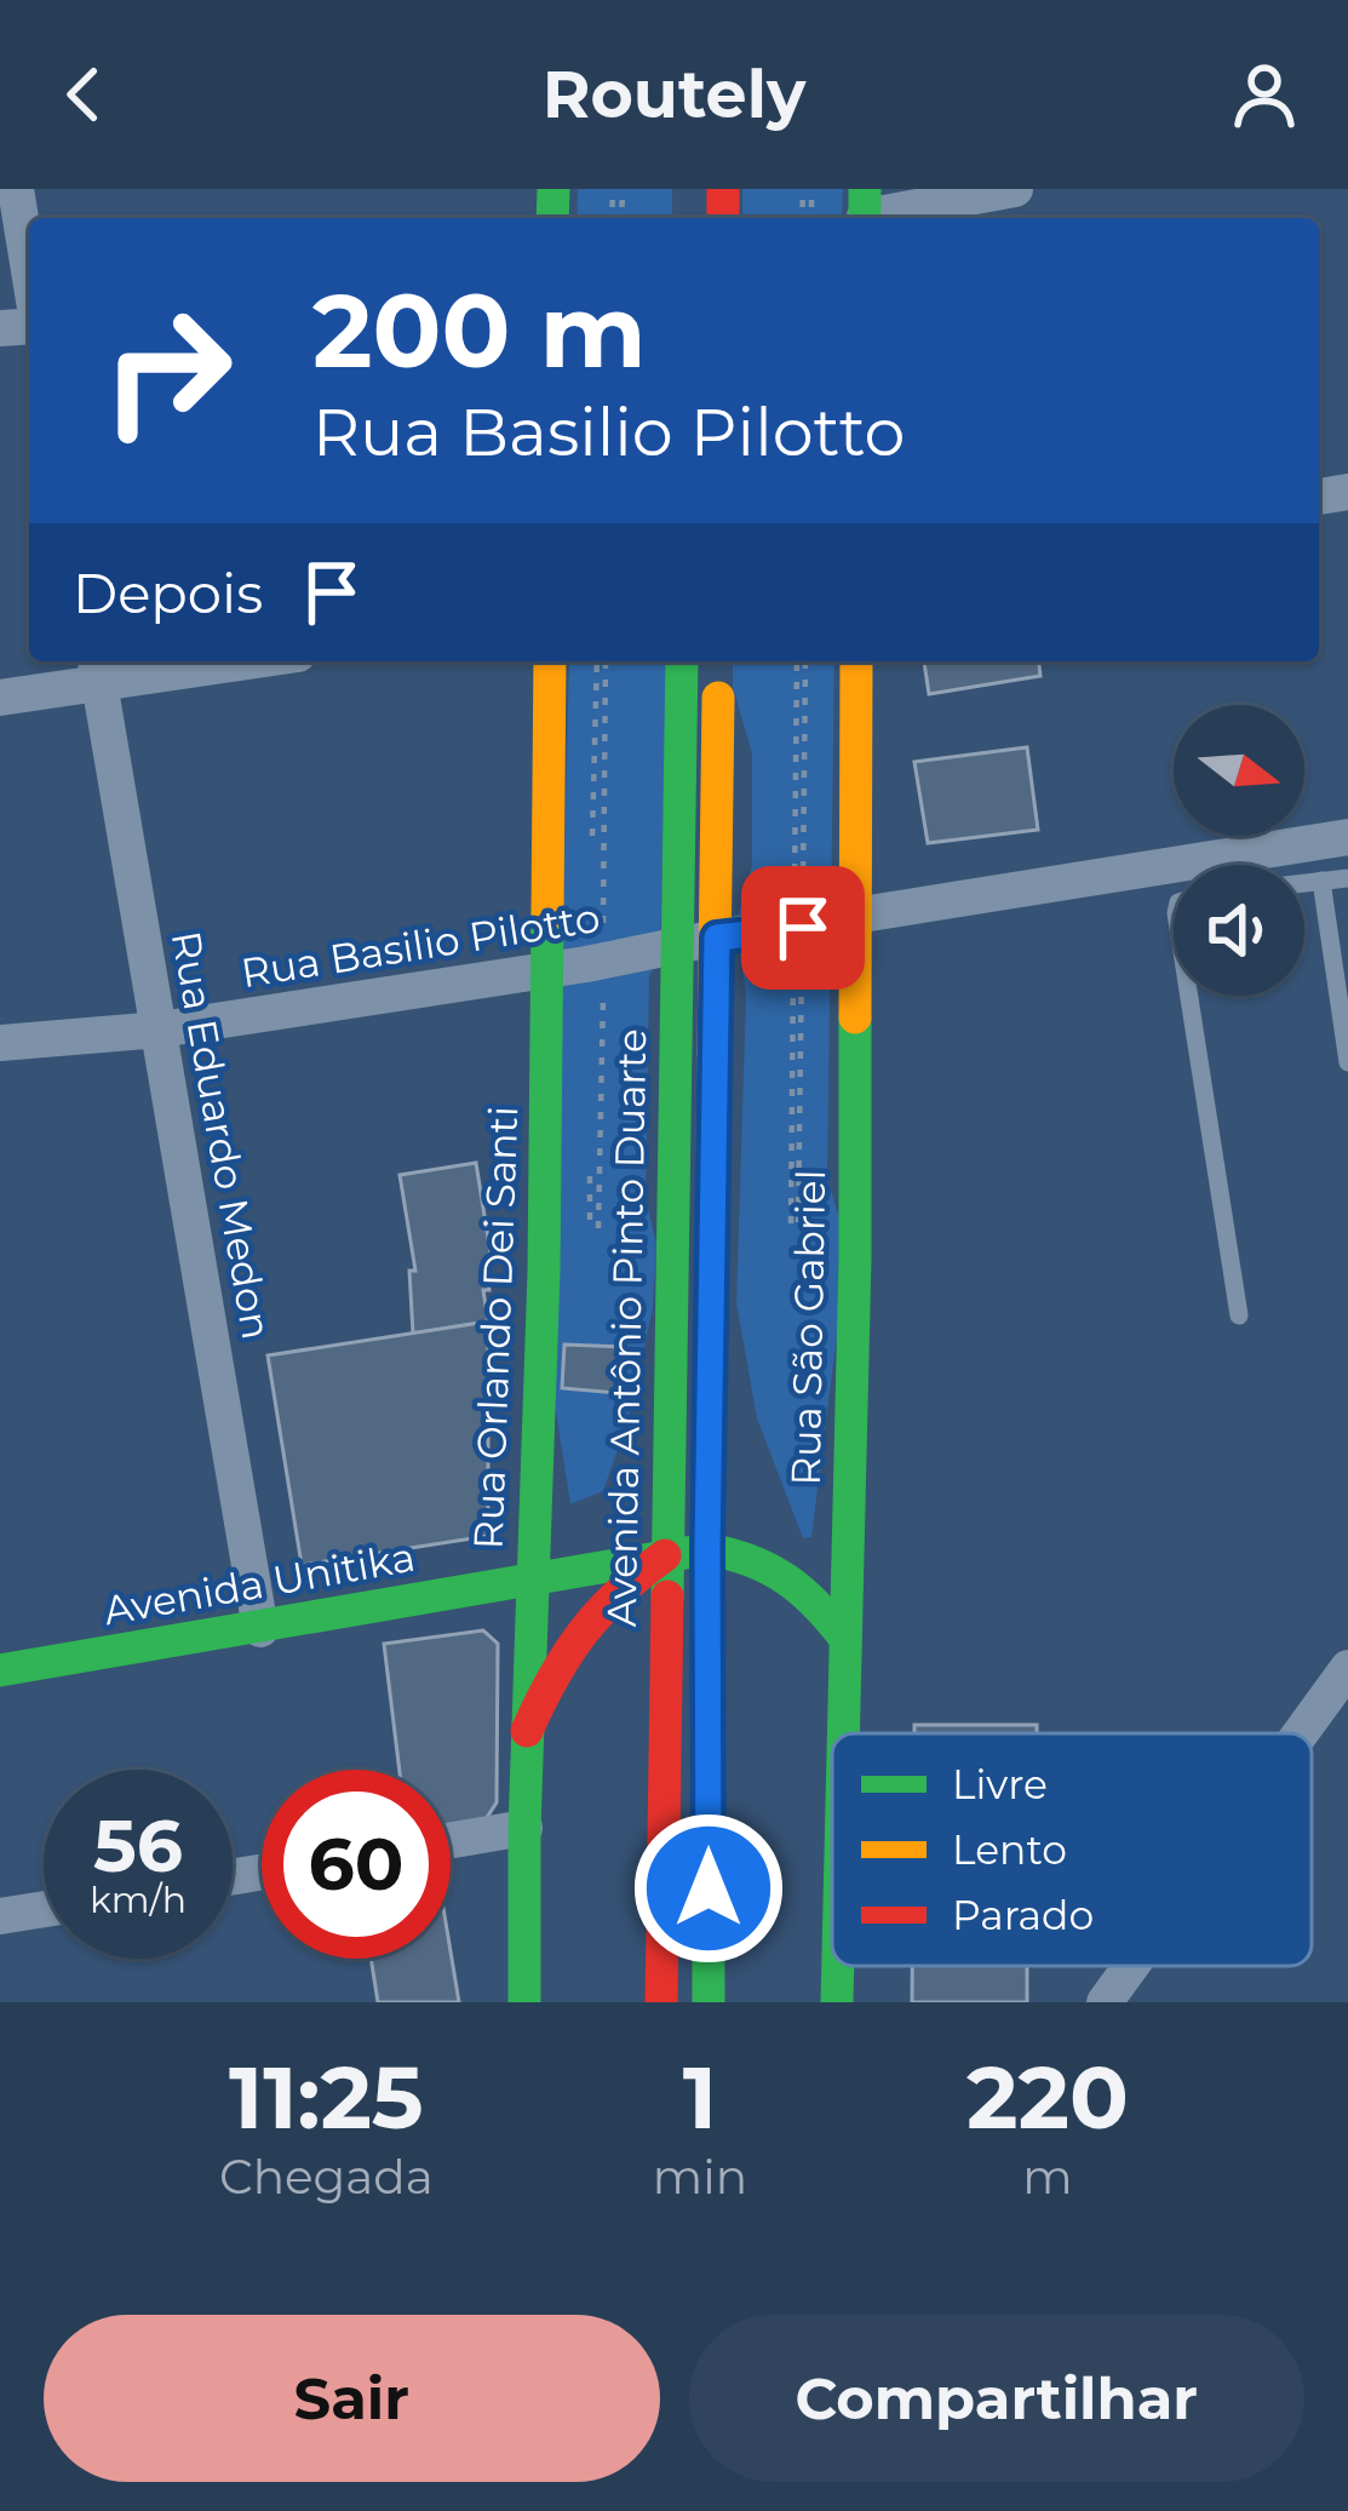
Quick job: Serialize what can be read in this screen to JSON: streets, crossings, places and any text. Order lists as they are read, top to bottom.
{
  "streets": {
    "main road": [
      "Rua Orlando Dei Santi",
      "Avenida Antônio Pinto Duarte",
      "Rua São Gabriel",
      "Avenida Unitika"
    ],
    "street": ["Rua Basilio Pilotto", "Rua Eduardo Medon"]
  },
  "crossings": [
    ["Rua Basilio Pilotto", "Rua Eduardo Medon"],
    ["Rua Basilio Pilotto", "Rua Orlando Dei Santi"],
    ["Rua Basilio Pilotto", "Avenida Antônio Pinto Duarte"],
    ["Rua Basilio Pilotto", "Rua São Gabriel"],
    ["Rua Eduardo Medon", "Avenida Unitika"],
    ["Rua Orlando Dei Santi", "Avenida Unitika"],
    ["Avenida Antônio Pinto Duarte", "Avenida Unitika"]
  ],
  "legend": ["Livre", "Lento", "Parado"],
  "north": "right",
  "page": {
    "header": "Routely",
    "turn": ["200 m", "Rua Basilio Pilotto"],
    "then": "Depois",
    "speed": "56 km/h",
    "limit": "60",
    "eta": [
      "11:25",
      "Chegada",
      "1",
      "min",
      "220",
      "m"
    ],
    "buttons": ["Sair", "Compartilhar"]
  }
}
